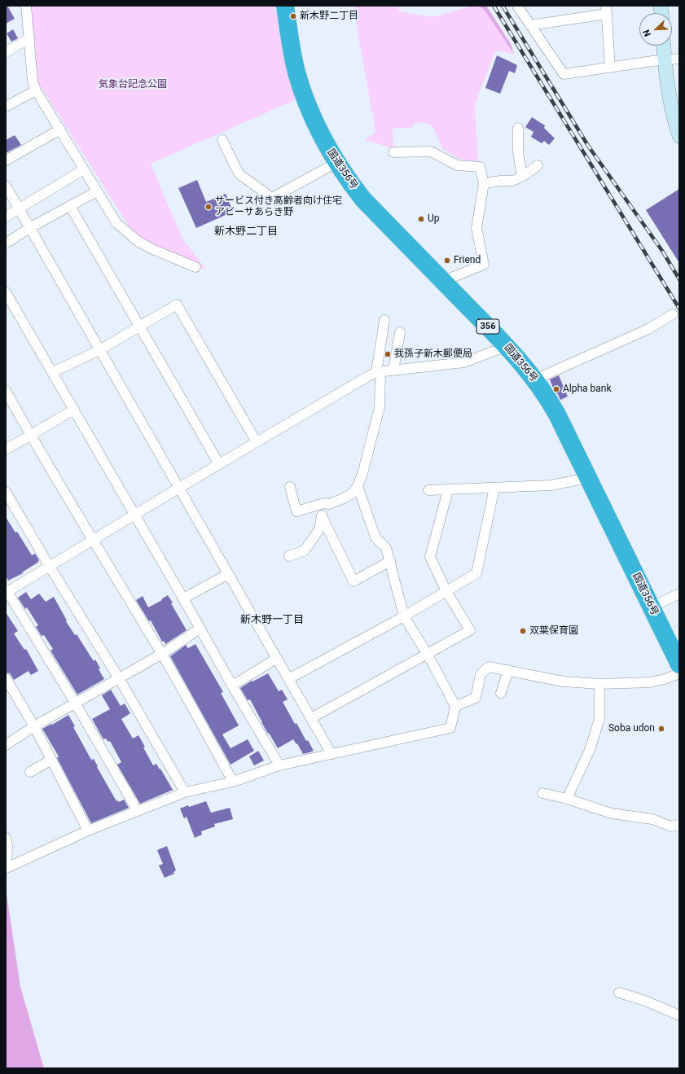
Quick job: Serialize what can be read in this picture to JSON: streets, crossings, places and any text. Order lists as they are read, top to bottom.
{
  "streets": {
    "highway": ["国道356号", "356"]
  },
  "districts": ["新木野二丁目", "新木野一丁目"],
  "parks": ["気象台記念公園"],
  "places": [
    "新木野二丁目",
    "サービス付き高齢者向け住宅 アビーサあらき野",
    "Up",
    "Friend",
    "我孫子新木郵便局",
    "Alpha bank",
    "双葉保育園",
    "Soba udon"
  ],
  "north": "bottom left"
}
